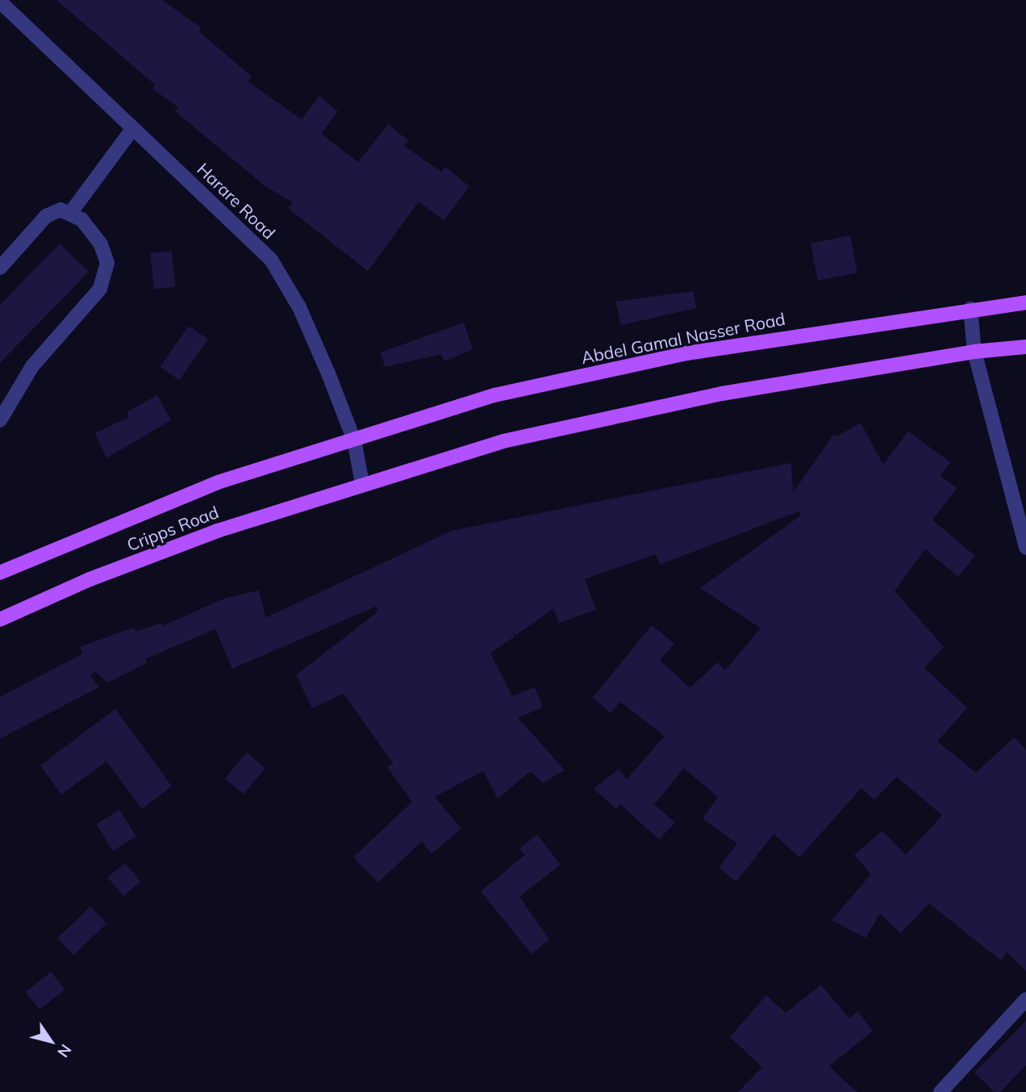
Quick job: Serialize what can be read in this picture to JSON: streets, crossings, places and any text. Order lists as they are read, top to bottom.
{
  "streets": {
    "main road": ["Abdel Gamal Nasser Road", "Cripps Road"],
    "street": ["Harare Road"]
  },
  "crossings": [
    ["Harare Road", "Abdel Gamal Nasser Road"],
    ["Harare Road", "Cripps Road"],
    ["Abdel Gamal Nasser Road", "Cripps Road"]
  ],
  "north": "bottom right"
}
